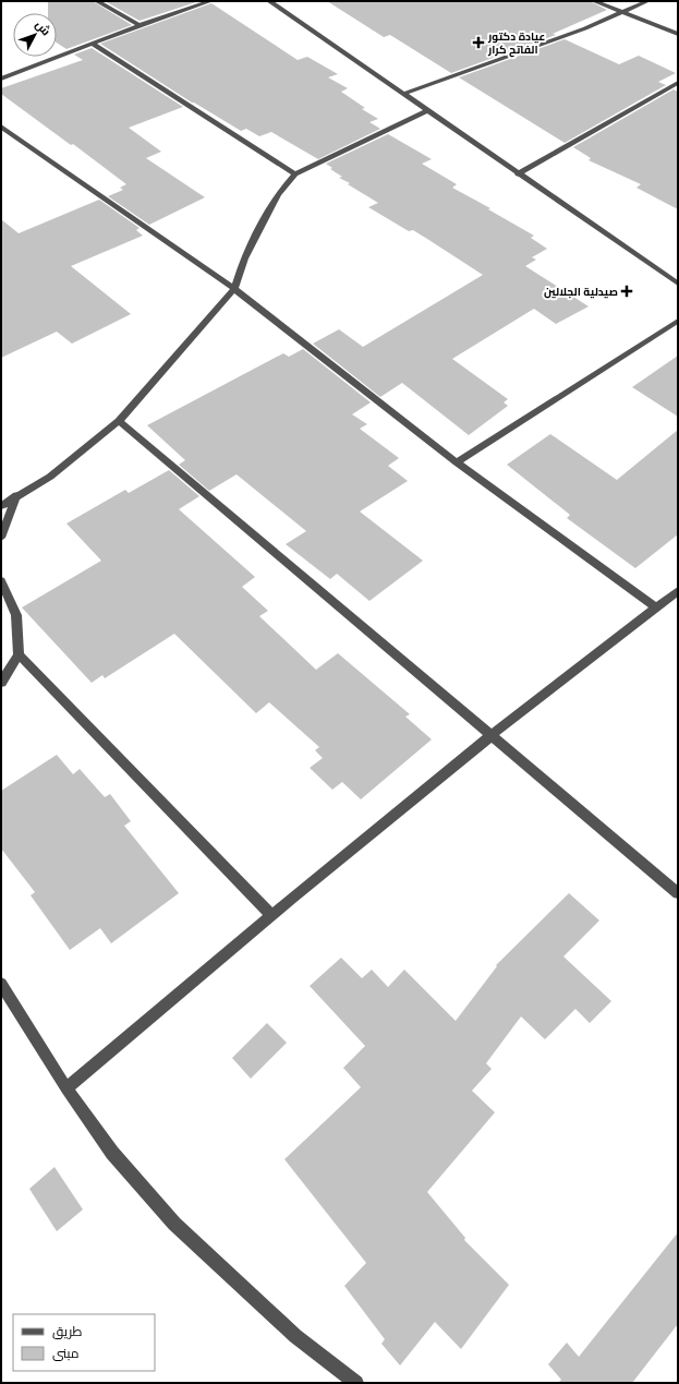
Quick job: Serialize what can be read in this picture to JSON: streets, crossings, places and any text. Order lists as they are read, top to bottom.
{
  "places": {
    "health": ["عيادة دكتور الفاتح كرار", "صيدلية الجلالين"]
  },
  "legend": ["طريق", "مبنى"],
  "north": "top right"
}
